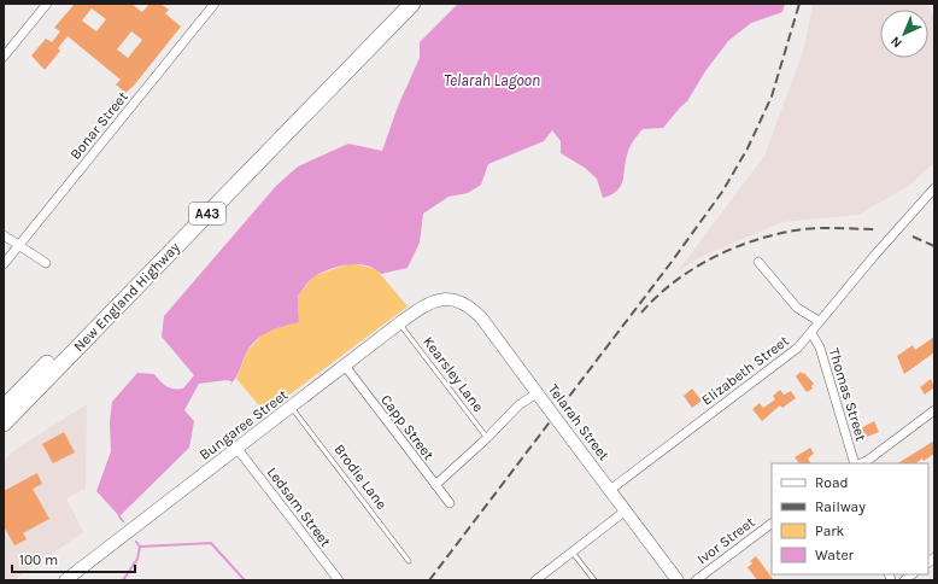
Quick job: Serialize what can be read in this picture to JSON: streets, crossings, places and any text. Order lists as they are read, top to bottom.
{
  "streets": {
    "highway": ["A43", "New England Highway"],
    "street": [
      "Bonar Street",
      "Elizabeth Street",
      "Thomas Street",
      "Telarah Street",
      "Bungaree Street",
      "Capp Street",
      "Ledsam Street",
      "Ivor Street"
    ],
    "lane": ["Kearsley Lane", "Brodie Lane"]
  },
  "crossings": [
    ["Elizabeth Street", "Thomas Street"],
    ["Elizabeth Street", "Telarah Street"],
    ["Kearsley Lane", "Bungaree Street"],
    ["Telarah Street", "Bungaree Street"],
    ["Bungaree Street", "Capp Street"],
    ["Bungaree Street", "Brodie Lane"],
    ["Bungaree Street", "Ledsam Street"]
  ],
  "water": ["Telarah Lagoon"],
  "legend": [
    "Road",
    "Railway",
    "Park",
    "Water"
  ],
  "scale_bar": "100 m",
  "north": "bottom left"
}
